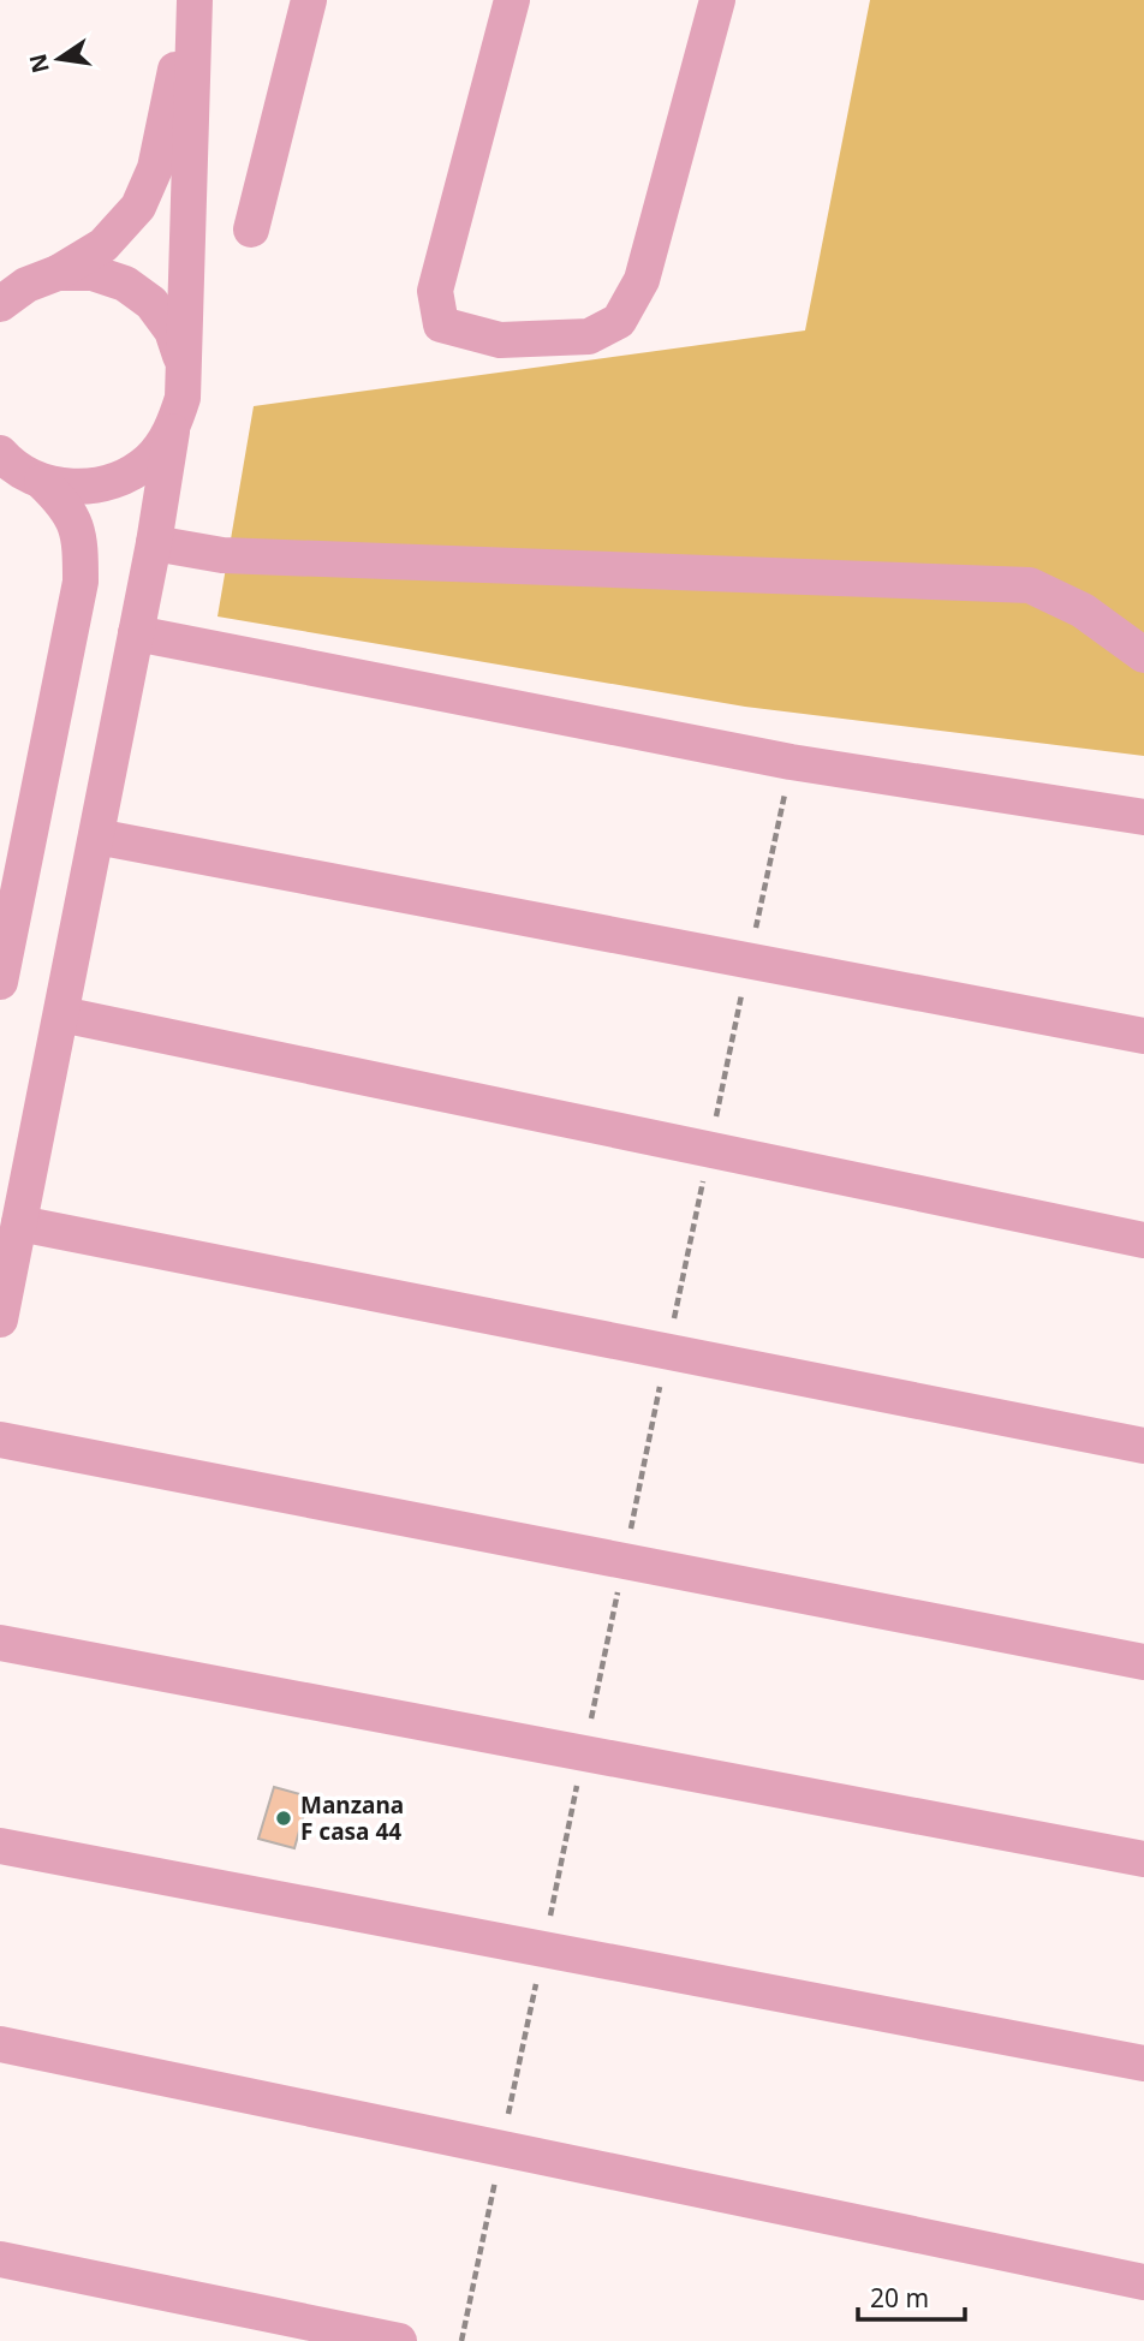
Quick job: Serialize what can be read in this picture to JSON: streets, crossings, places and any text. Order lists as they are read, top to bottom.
{
  "places": ["Manzana F casa 44"],
  "scale_bar": "20 m",
  "north": "left"
}
